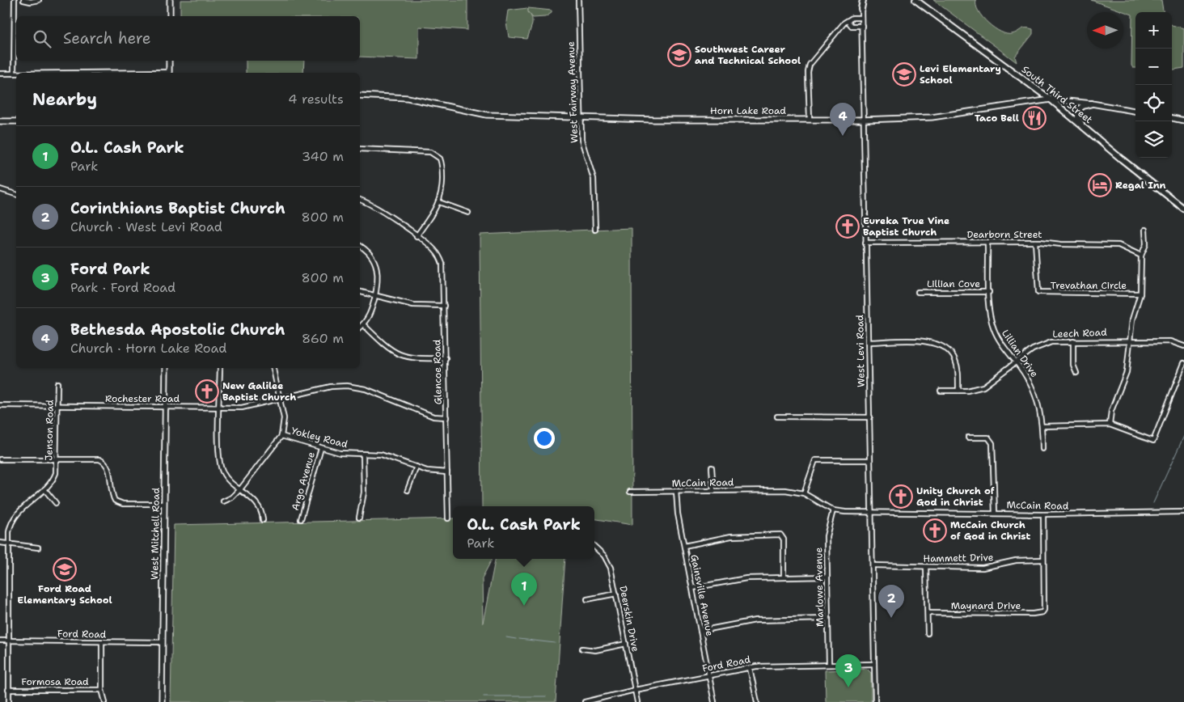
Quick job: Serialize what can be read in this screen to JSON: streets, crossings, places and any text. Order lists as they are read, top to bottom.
{
  "streets": {
    "highway": ["South Third Street"],
    "main road": ["Horn Lake Road", "West Mitchell Road"],
    "street": [
      "West Fairway Avenue",
      "Dearborn Street",
      "Lillian Cove",
      "Trevathan Circle",
      "Leech Road",
      "West Levi Road",
      "Lillian Drive",
      "Glencoe Road",
      "Rochester Road",
      "Jenson Road",
      "Yokley Road",
      "Argo Avenue",
      "McCain Road",
      "Hammett Drive",
      "Marlowe Avenue",
      "Gainsville Avenue",
      "Maynard Drive",
      "Deerskin Drive",
      "Ford Road",
      "Formosa Road"
    ]
  },
  "crossings": [
    ["West Fairway Avenue", "Horn Lake Road"],
    ["South Third Street", "Horn Lake Road"],
    ["Horn Lake Road", "West Levi Road"],
    ["Dearborn Street", "Trevathan Circle"],
    ["Dearborn Street", "West Levi Road"],
    ["Dearborn Street", "Lillian Drive"],
    ["Lillian Cove", "Lillian Drive"],
    ["Leech Road", "Lillian Drive"],
    ["West Levi Road", "McCain Road"],
    ["West Levi Road", "Hammett Drive"],
    ["West Levi Road", "Ford Road"],
    ["Glencoe Road", "Rochester Road"],
    ["Glencoe Road", "Yokley Road"],
    ["Rochester Road", "Jenson Road"],
    ["Rochester Road", "West Mitchell Road"],
    ["Jenson Road", "Ford Road"],
    ["Jenson Road", "Formosa Road"],
    ["Yokley Road", "Argo Avenue"],
    ["McCain Road", "Marlowe Avenue"],
    ["McCain Road", "Gainsville Avenue"],
    ["West Mitchell Road", "Ford Road"],
    ["Hammett Drive", "Maynard Drive"],
    ["Marlowe Avenue", "Ford Road"],
    ["Gainsville Avenue", "Ford Road"],
    ["Deerskin Drive", "Ford Road"]
  ],
  "places": {
    "school or university": ["Southwest Career and Technical School", "Levi Elementary School", "Ford Road Elementary School"],
    "restaurant": ["Taco Bell"],
    "hotel": ["Regal Inn"],
    "church": [
      "Eureka True Vine Baptist Church",
      "New Galilee Baptist Church",
      "Unity Church of God in Christ",
      "McCain Church of God in Christ"
    ]
  },
  "north": "left",
  "page": {
    "map_buttons": ["+", "−"],
    "search": "Search here",
    "heading": ["Nearby", "4 results"],
    "pins": [
      "4",
      "1",
      "2",
      "3"
    ],
    "list": [
      {
        "mark": "1",
        "name": "O.L. Cash Park",
        "note": "Park",
        "value": "340 m"
      },
      {
        "mark": "2",
        "name": "Corinthians Baptist Church",
        "note": "Church · West Levi Road",
        "value": "800 m"
      },
      {
        "mark": "3",
        "name": "Ford Park",
        "note": "Park · Ford Road",
        "value": "800 m"
      },
      {
        "mark": "4",
        "name": "Bethesda Apostolic Church",
        "note": "Church · Horn Lake Road",
        "value": "860 m"
      }
    ],
    "popup": ["O.L. Cash Park", "Park"]
  }
}
